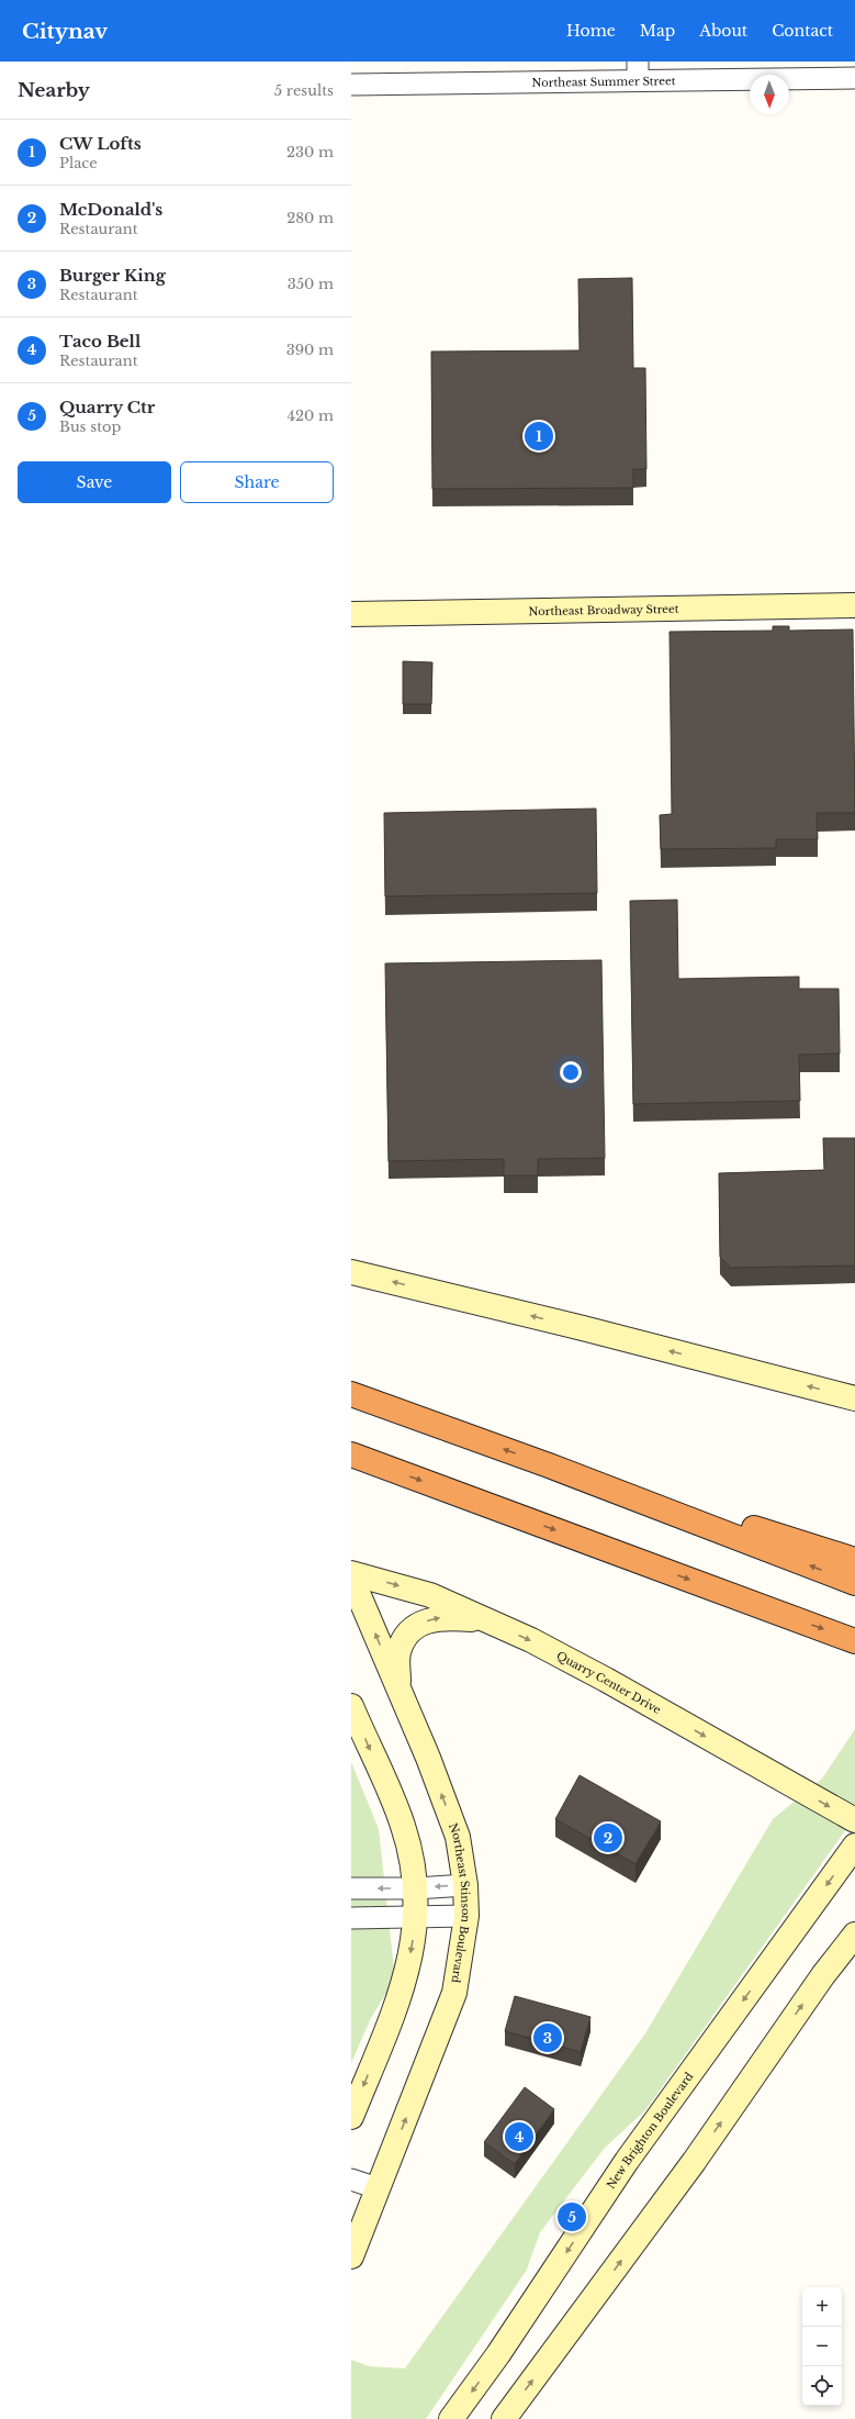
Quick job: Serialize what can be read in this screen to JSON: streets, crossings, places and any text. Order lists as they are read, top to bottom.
{
  "streets": {
    "main road": [
      "Northeast Broadway Street",
      "Quarry Center Drive",
      "Northeast Stinson Boulevard",
      "New Brighton Boulevard"
    ],
    "street": ["Northeast Summer Street"]
  },
  "one_way": ["Quarry Center Drive"],
  "north": "bottom",
  "page": {
    "header": "Citynav",
    "nav": [
      "Home",
      "Map",
      "About",
      "Contact"
    ],
    "heading": ["Nearby", "5 results"],
    "list": [
      {
        "mark": "1",
        "name": "CW Lofts",
        "note": "Place",
        "value": "230 m"
      },
      {
        "mark": "2",
        "name": "McDonald's",
        "note": "Restaurant",
        "value": "280 m"
      },
      {
        "mark": "3",
        "name": "Burger King",
        "note": "Restaurant",
        "value": "350 m"
      },
      {
        "mark": "4",
        "name": "Taco Bell",
        "note": "Restaurant",
        "value": "390 m"
      },
      {
        "mark": "5",
        "name": "Quarry Ctr",
        "note": "Bus stop",
        "value": "420 m"
      }
    ],
    "pins": [
      "1",
      "2",
      "3",
      "4",
      "5"
    ],
    "buttons": ["Save", "Share"],
    "map_buttons": ["+", "−"]
  }
}
